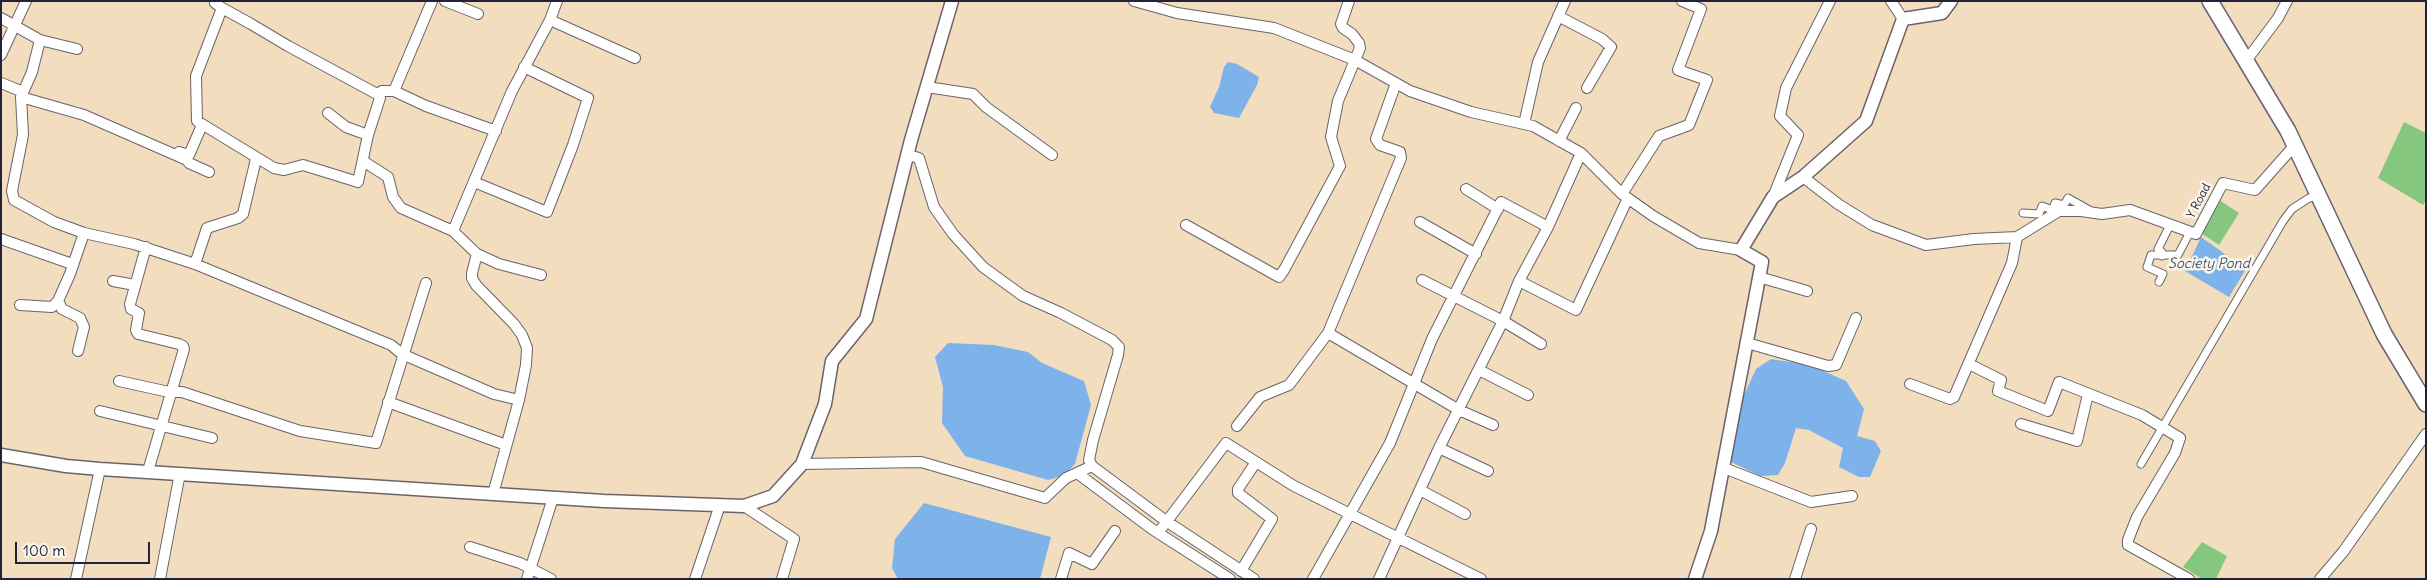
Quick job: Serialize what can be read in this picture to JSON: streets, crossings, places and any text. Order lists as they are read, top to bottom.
{
  "streets": {
    "street": ["Y Road"]
  },
  "water": ["Society Pond"],
  "scale_bar": "100 m"
}
